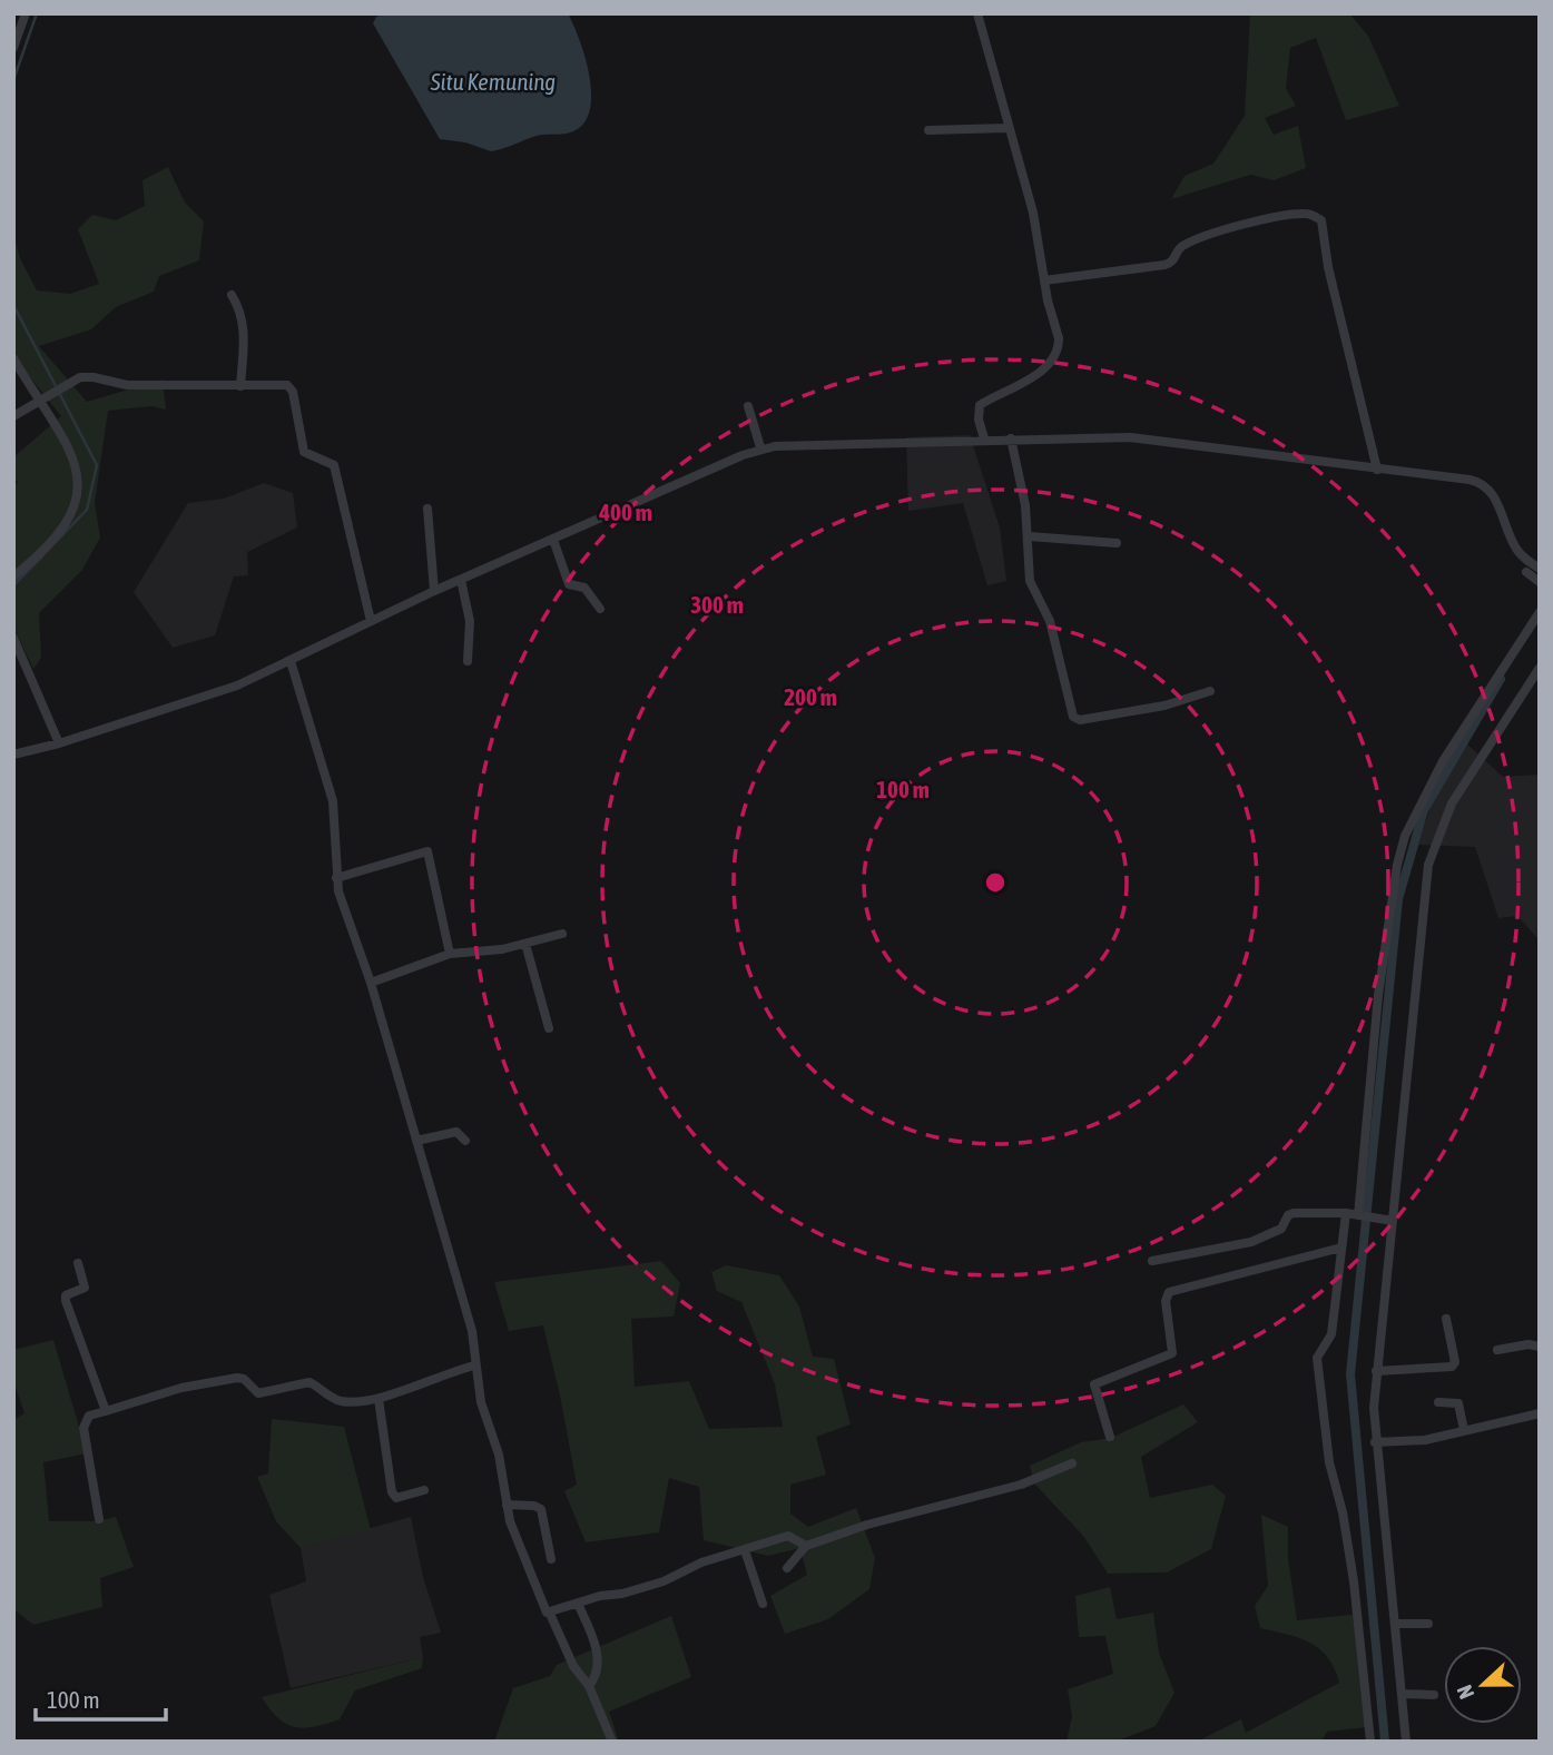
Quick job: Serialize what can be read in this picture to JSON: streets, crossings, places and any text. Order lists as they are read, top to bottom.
{
  "water": ["Situ Kemuning"],
  "scale_bar": "100 m",
  "north": "left",
  "rings": [
    "400 m",
    "300 m",
    "200 m",
    "100 m"
  ]
}
